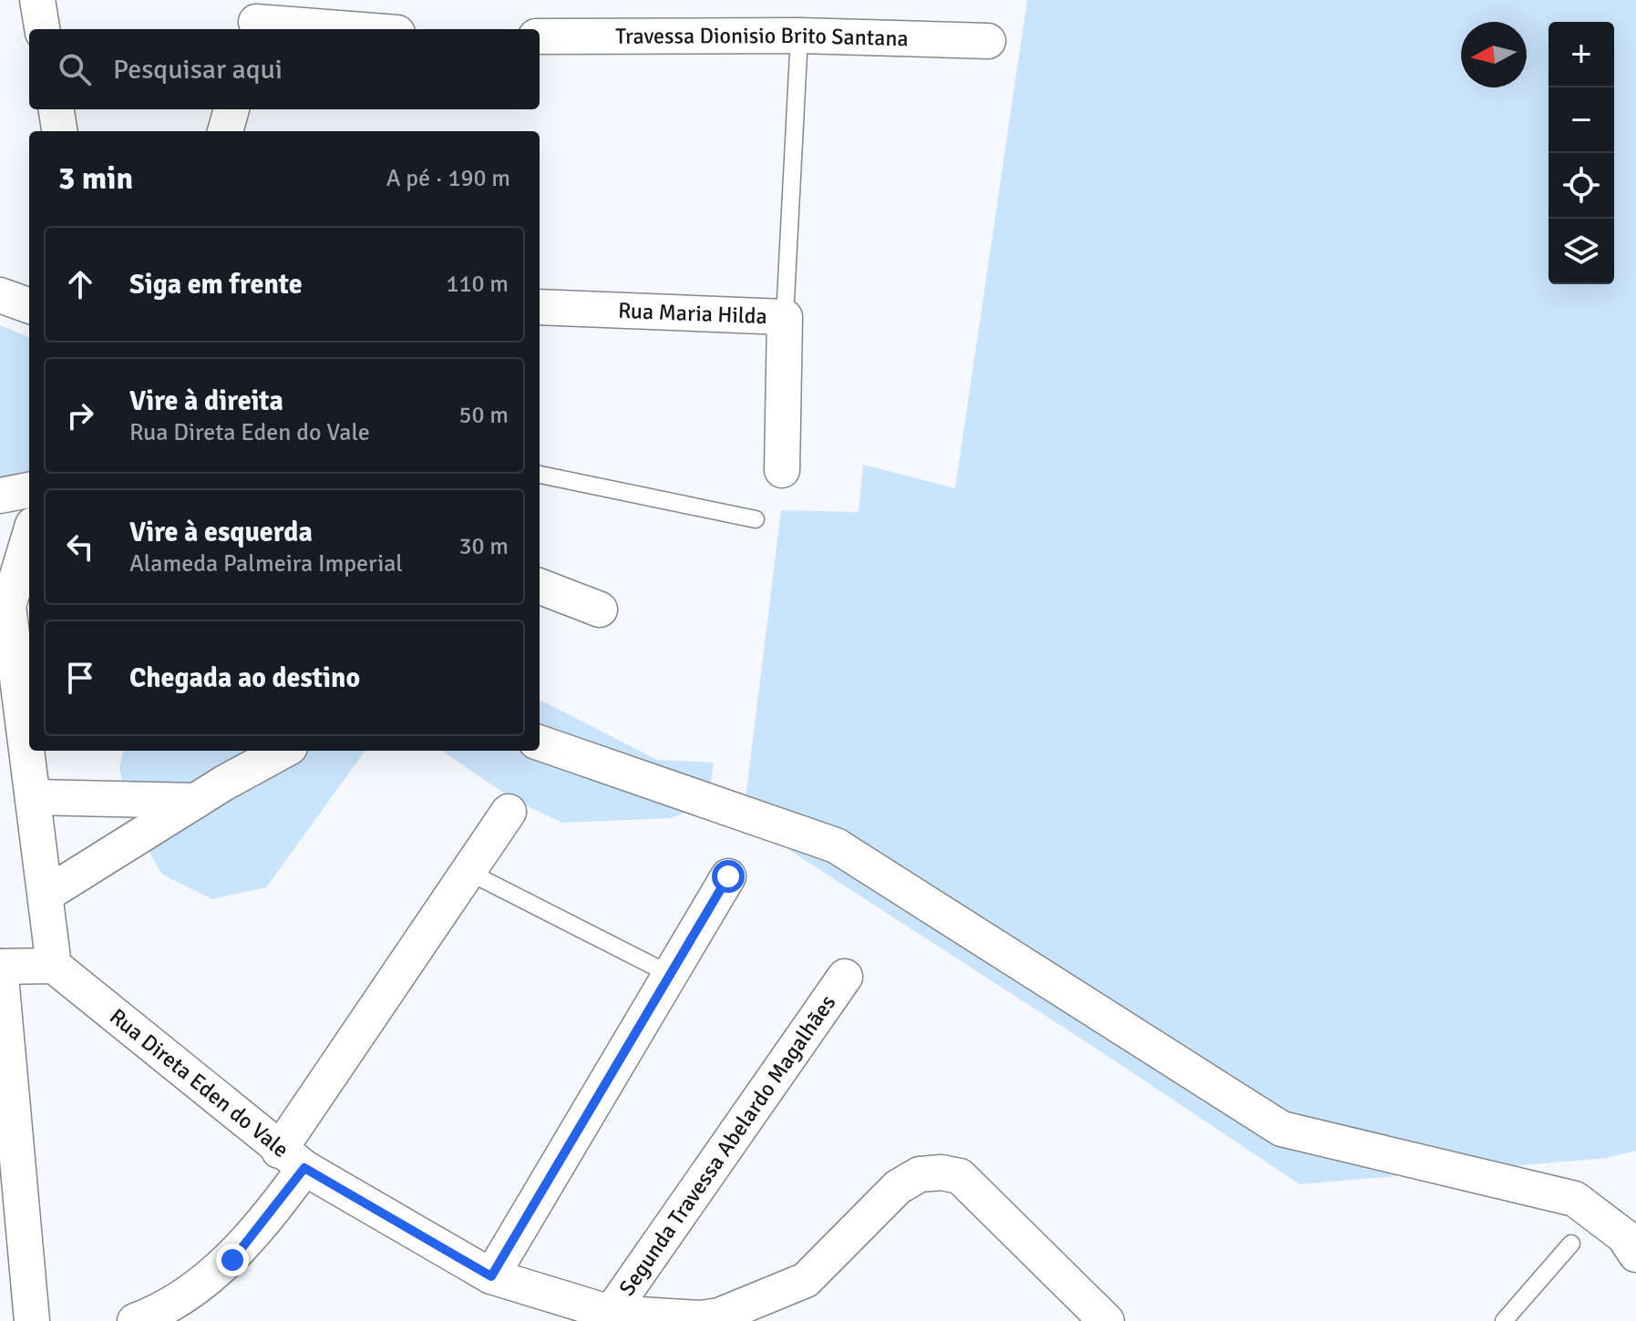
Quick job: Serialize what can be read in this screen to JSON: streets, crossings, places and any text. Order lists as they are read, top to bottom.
{
  "streets": {
    "street": [
      "Travessa Dionisio Brito Santana",
      "Rua Maria Hilda",
      "Rua Direta Eden do Vale",
      "Segunda Travessa Abelardo Magalhães"
    ]
  },
  "crossings": [
    ["Rua Direta Eden do Vale", "Segunda Travessa Abelardo Magalhães"]
  ],
  "north": "left",
  "page": {
    "map_buttons": ["+", "−"],
    "search": "Pesquisar aqui",
    "heading": ["3 min", "A pé · 190 m"],
    "list": [
      ["Siga em frente", "110 m"],
      ["Vire à direita", "Rua Direta Eden do Vale", "50 m"],
      ["Vire à esquerda", "Alameda Palmeira Imperial", "30 m"],
      "Chegada ao destino"
    ]
  }
}
